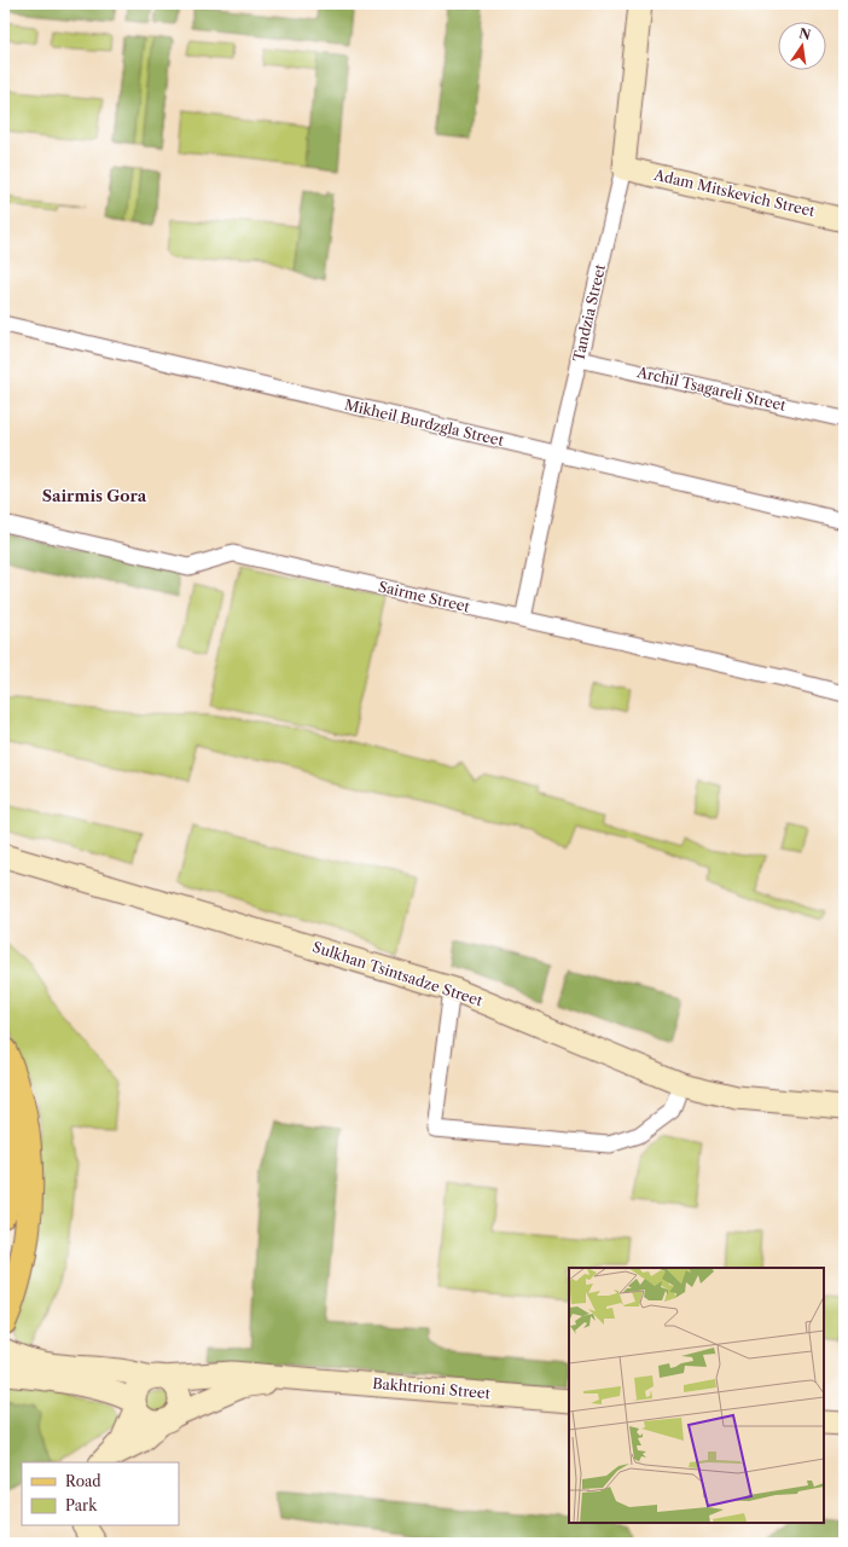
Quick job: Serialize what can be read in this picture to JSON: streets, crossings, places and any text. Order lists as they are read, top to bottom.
{
  "streets": {
    "main road": [
      "Adam Mitskevich Street",
      "Tandzia Street",
      "Sulkhan Tsintsadze Street",
      "Bakhtrioni Street"
    ],
    "street": ["Archil Tsagareli Street", "Mikheil Burdzgla Street", "Sairme Street"]
  },
  "crossings": [
    ["Adam Mitskevich Street", "Tandzia Street"],
    ["Tandzia Street", "Archil Tsagareli Street"],
    ["Tandzia Street", "Mikheil Burdzgla Street"],
    ["Tandzia Street", "Sairme Street"]
  ],
  "districts": ["Sairmis Gora"],
  "legend": ["Road", "Park"],
  "north": "top"
}
